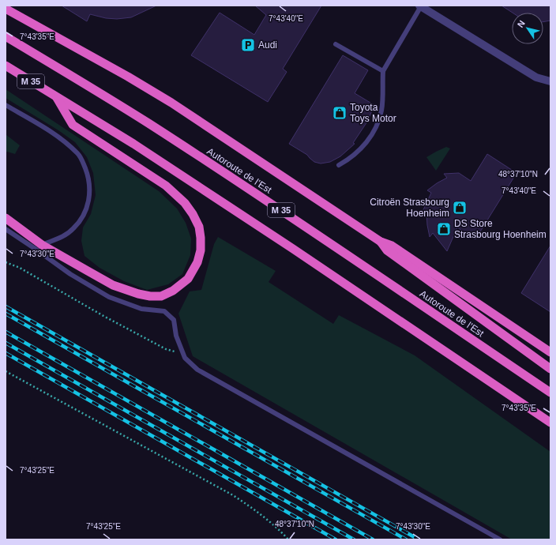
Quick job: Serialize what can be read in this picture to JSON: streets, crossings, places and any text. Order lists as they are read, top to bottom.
{
  "streets": {
    "highway": ["M 35", "Autoroute de l’Est"]
  },
  "places": {
    "parking": ["Audi"],
    "shop": ["Toyota Toys Motor", "Citroën Strasbourg Hoenheim", "DS Store Strasbourg Hoenheim"]
  },
  "north": "top left",
  "coordinates": [
    "7°43'40\"E",
    "7°43'35\"E",
    "48°37'10\"N",
    "7°43'30\"E",
    "7°43'25\"E"
  ]
}
